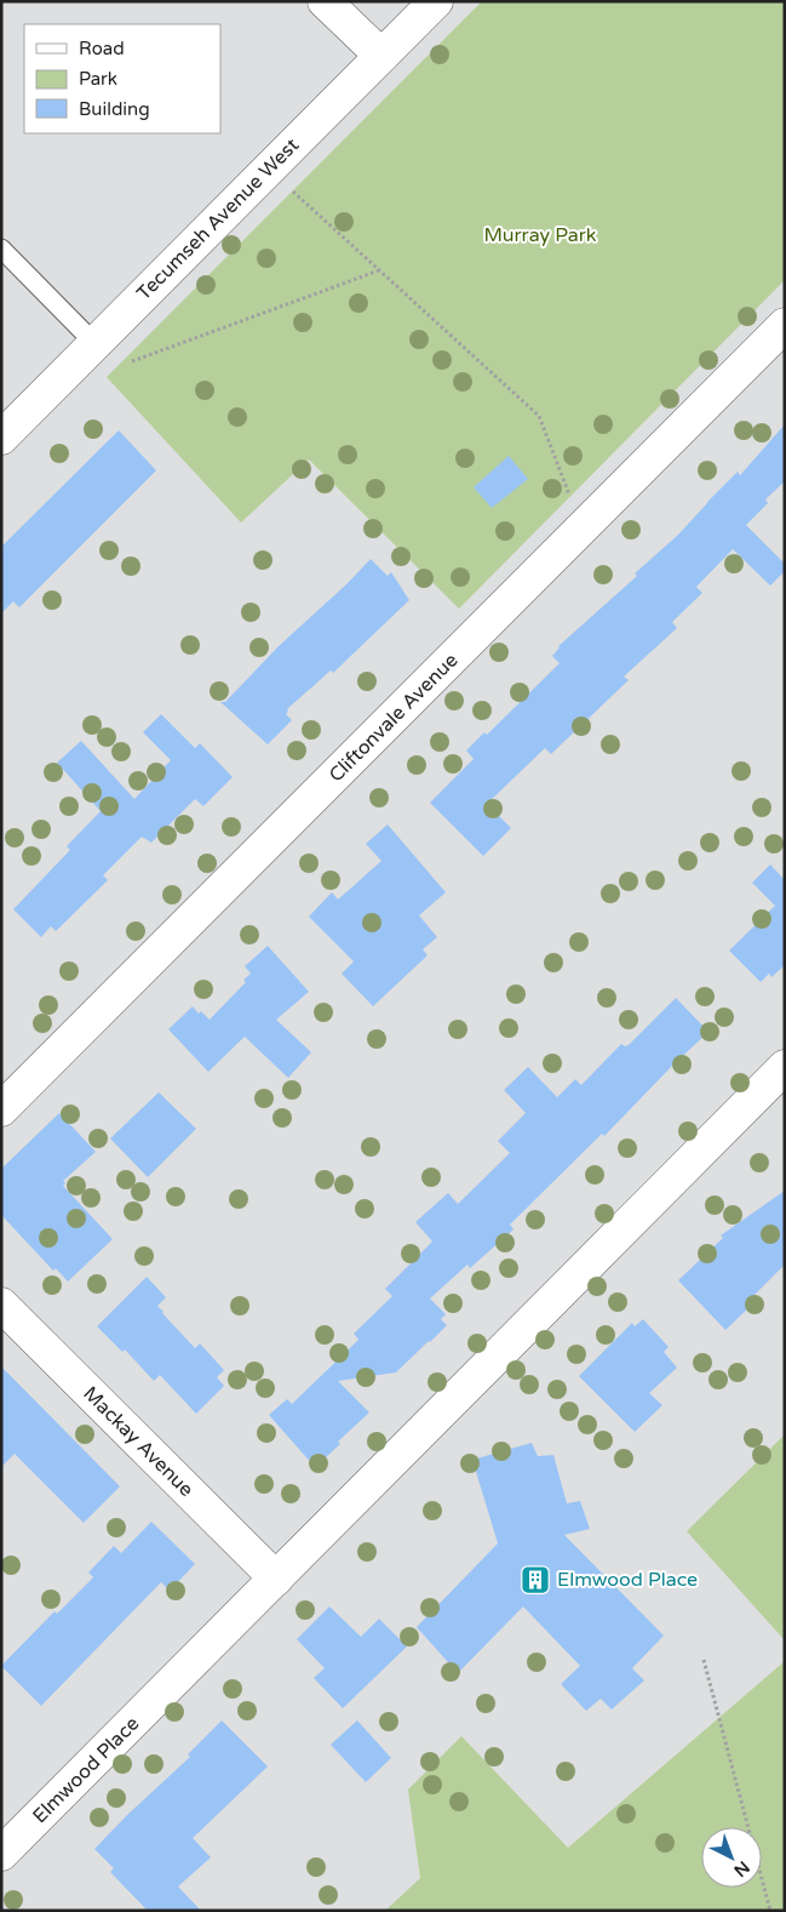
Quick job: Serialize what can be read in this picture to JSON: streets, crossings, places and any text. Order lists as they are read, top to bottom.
{
  "streets": {
    "street": [
      "Tecumseh Avenue West",
      "Cliftonvale Avenue",
      "Mackay Avenue",
      "Elmwood Place"
    ]
  },
  "crossings": [
    ["Mackay Avenue", "Elmwood Place"]
  ],
  "parks": ["Murray Park"],
  "places": {
    "building": ["Elmwood Place"]
  },
  "legend": ["Road", "Park", "Building"],
  "north": "bottom right"
}
